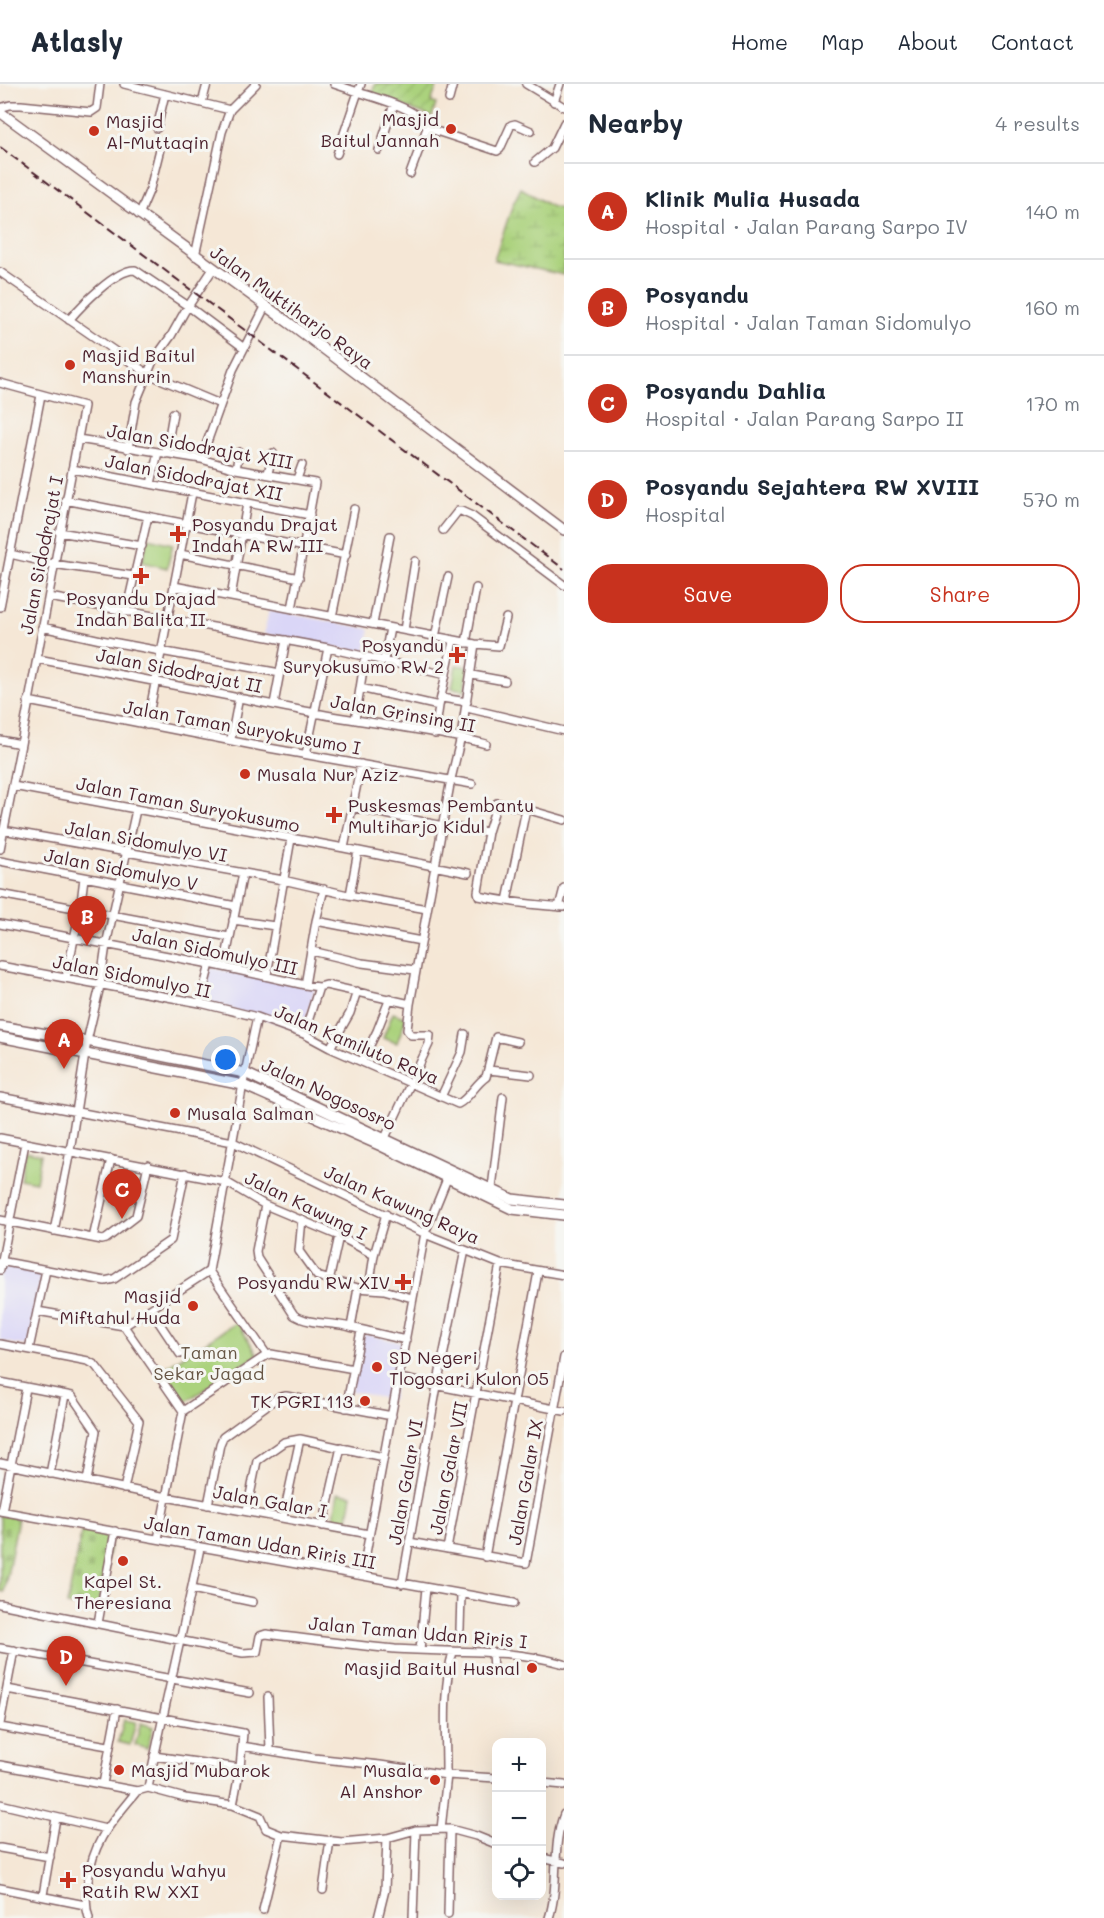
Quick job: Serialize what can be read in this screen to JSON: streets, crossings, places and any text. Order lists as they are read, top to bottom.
{
  "streets": {
    "street": [
      "Jalan Muktiharjo Raya",
      "Jalan Sidodrajat XIII",
      "Jalan Sidodrajat XII",
      "Jalan Sidodrajat I",
      "Jalan Sidodrajat II",
      "Jalan Grinsing II",
      "Jalan Taman Suryokusumo I",
      "Jalan Taman Suryokusumo",
      "Jalan Sidomulyo VI",
      "Jalan Sidomulyo V",
      "Jalan Sidomulyo III",
      "Jalan Sidomulyo II",
      "Jalan Kamiluto Raya",
      "Jalan Nogososro",
      "Jalan Kawung Raya",
      "Jalan Kawung I",
      "Jalan Galar VII",
      "Jalan Galar VI",
      "Jalan Galar IX",
      "Jalan Galar I",
      "Jalan Taman Udan Riris III",
      "Jalan Taman Udan Riris I"
    ]
  },
  "crossings": [
    ["Jalan Sidodrajat XIII", "Jalan Sidodrajat XII"],
    ["Jalan Sidodrajat XIII", "Jalan Sidodrajat I"],
    ["Jalan Sidodrajat XII", "Jalan Sidodrajat I"],
    ["Jalan Sidodrajat I", "Jalan Sidodrajat II"],
    ["Jalan Sidodrajat I", "Jalan Taman Suryokusumo I"],
    ["Jalan Sidodrajat I", "Jalan Taman Suryokusumo"],
    ["Jalan Sidodrajat I", "Jalan Sidomulyo VI"],
    ["Jalan Sidodrajat II", "Jalan Grinsing II"],
    ["Jalan Sidomulyo II", "Jalan Kamiluto Raya"],
    ["Jalan Kamiluto Raya", "Jalan Nogososro"],
    ["Jalan Kamiluto Raya", "Jalan Kawung Raya"],
    ["Jalan Kamiluto Raya", "Jalan Kawung I"],
    ["Jalan Kawung Raya", "Jalan Galar VII"],
    ["Jalan Kawung Raya", "Jalan Galar VI"],
    ["Jalan Galar VI", "Jalan Taman Udan Riris III"]
  ],
  "parks": ["Taman Sekar Jagad"],
  "places": {
    "other": [
      "Masjid Baitul Jannah",
      "Masjid Al-Muttaqin",
      "Masjid Baitul Manshurin",
      "Musala Nur Aziz",
      "Musala Salman",
      "Masjid Miftahul Huda",
      "SD Negeri Tlogosari Kulon 05",
      "TK PGRI 113",
      "Kapel St. Theresiana",
      "Masjid Baitul Husnal",
      "Masjid Mubarok",
      "Musala Al Anshor"
    ],
    "health": [
      "Posyandu Drajat Indah A RW III",
      "Posyandu Drajad Indah Balita II",
      "Posyandu Suryokusumo RW 2",
      "Puskesmas Pembantu Multiharjo Kidul",
      "Posyandu RW XIV",
      "Posyandu Wahyu Ratih RW XXI"
    ]
  },
  "page": {
    "header": "Atlasly",
    "nav": [
      "Home",
      "Map",
      "About",
      "Contact"
    ],
    "heading": ["Nearby", "4 results"],
    "list": [
      {
        "mark": "A",
        "name": "Klinik Mulia Husada",
        "note": "Hospital · Jalan Parang Sarpo IV",
        "value": "140 m"
      },
      {
        "mark": "B",
        "name": "Posyandu",
        "note": "Hospital · Jalan Taman Sidomulyo",
        "value": "160 m"
      },
      {
        "mark": "C",
        "name": "Posyandu Dahlia",
        "note": "Hospital · Jalan Parang Sarpo II",
        "value": "170 m"
      },
      {
        "mark": "D",
        "name": "Posyandu Sejahtera RW XVIII",
        "note": "Hospital",
        "value": "570 m"
      }
    ],
    "buttons": ["Save", "Share"],
    "pins": [
      "B",
      "A",
      "C",
      "D"
    ],
    "map_buttons": ["+", "−"]
  }
}
